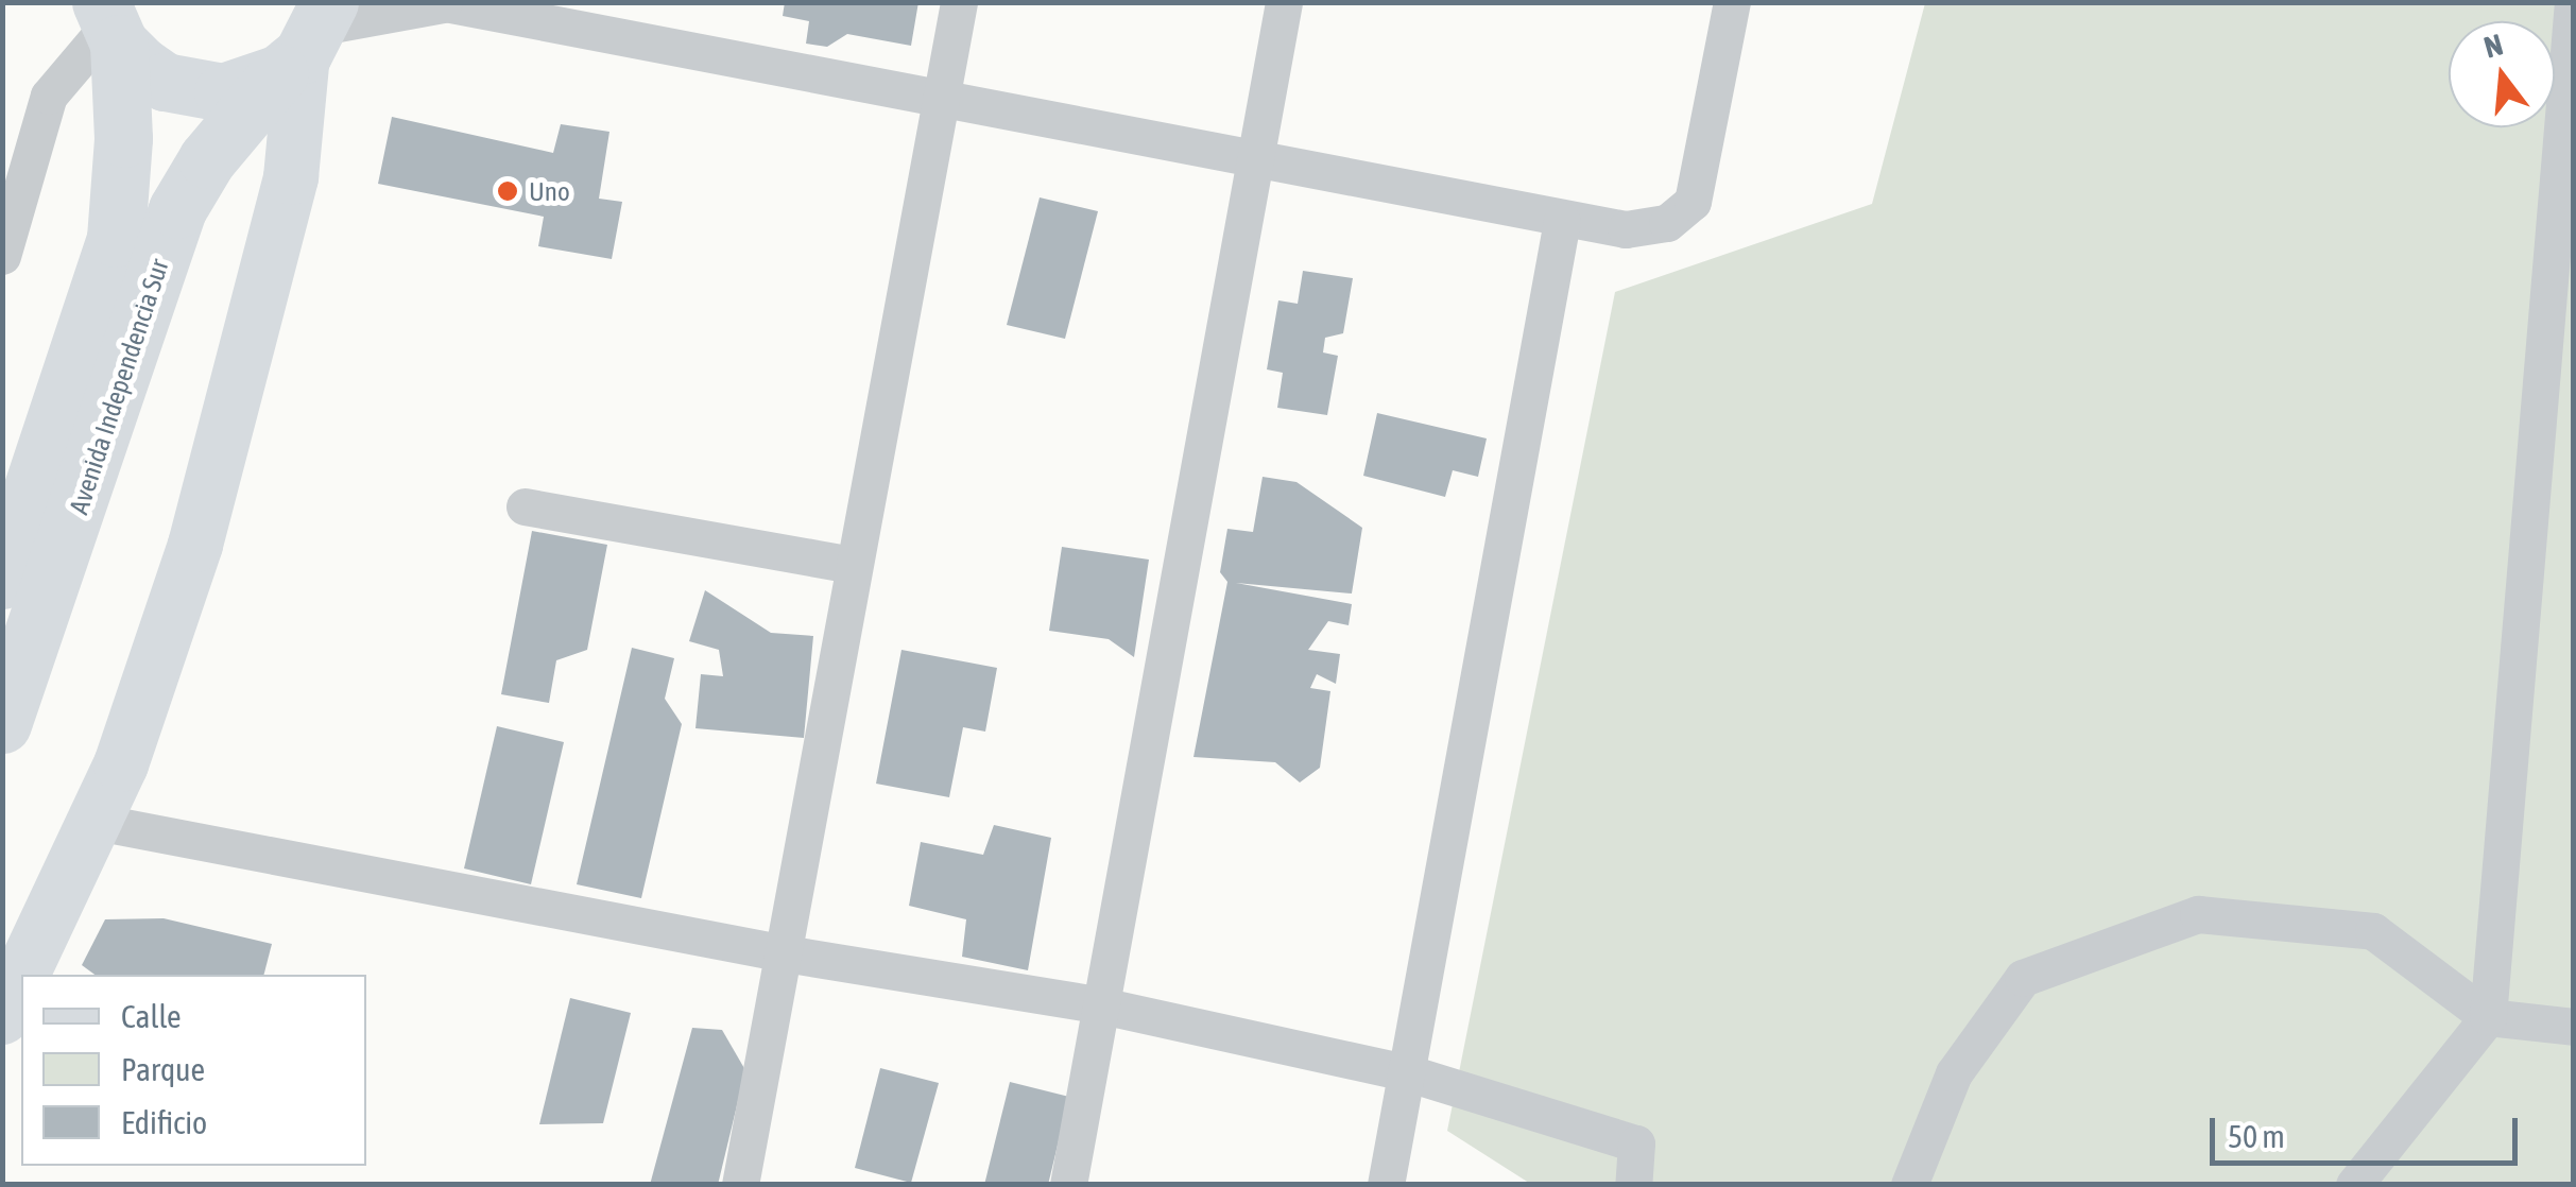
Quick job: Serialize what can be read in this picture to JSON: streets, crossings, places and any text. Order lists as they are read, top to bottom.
{
  "streets": {
    "highway": ["Avenida Independencia Sur"]
  },
  "places": ["Uno"],
  "legend": ["Calle", "Parque", "Edificio"],
  "scale_bar": "50 m",
  "north": "top"
}
